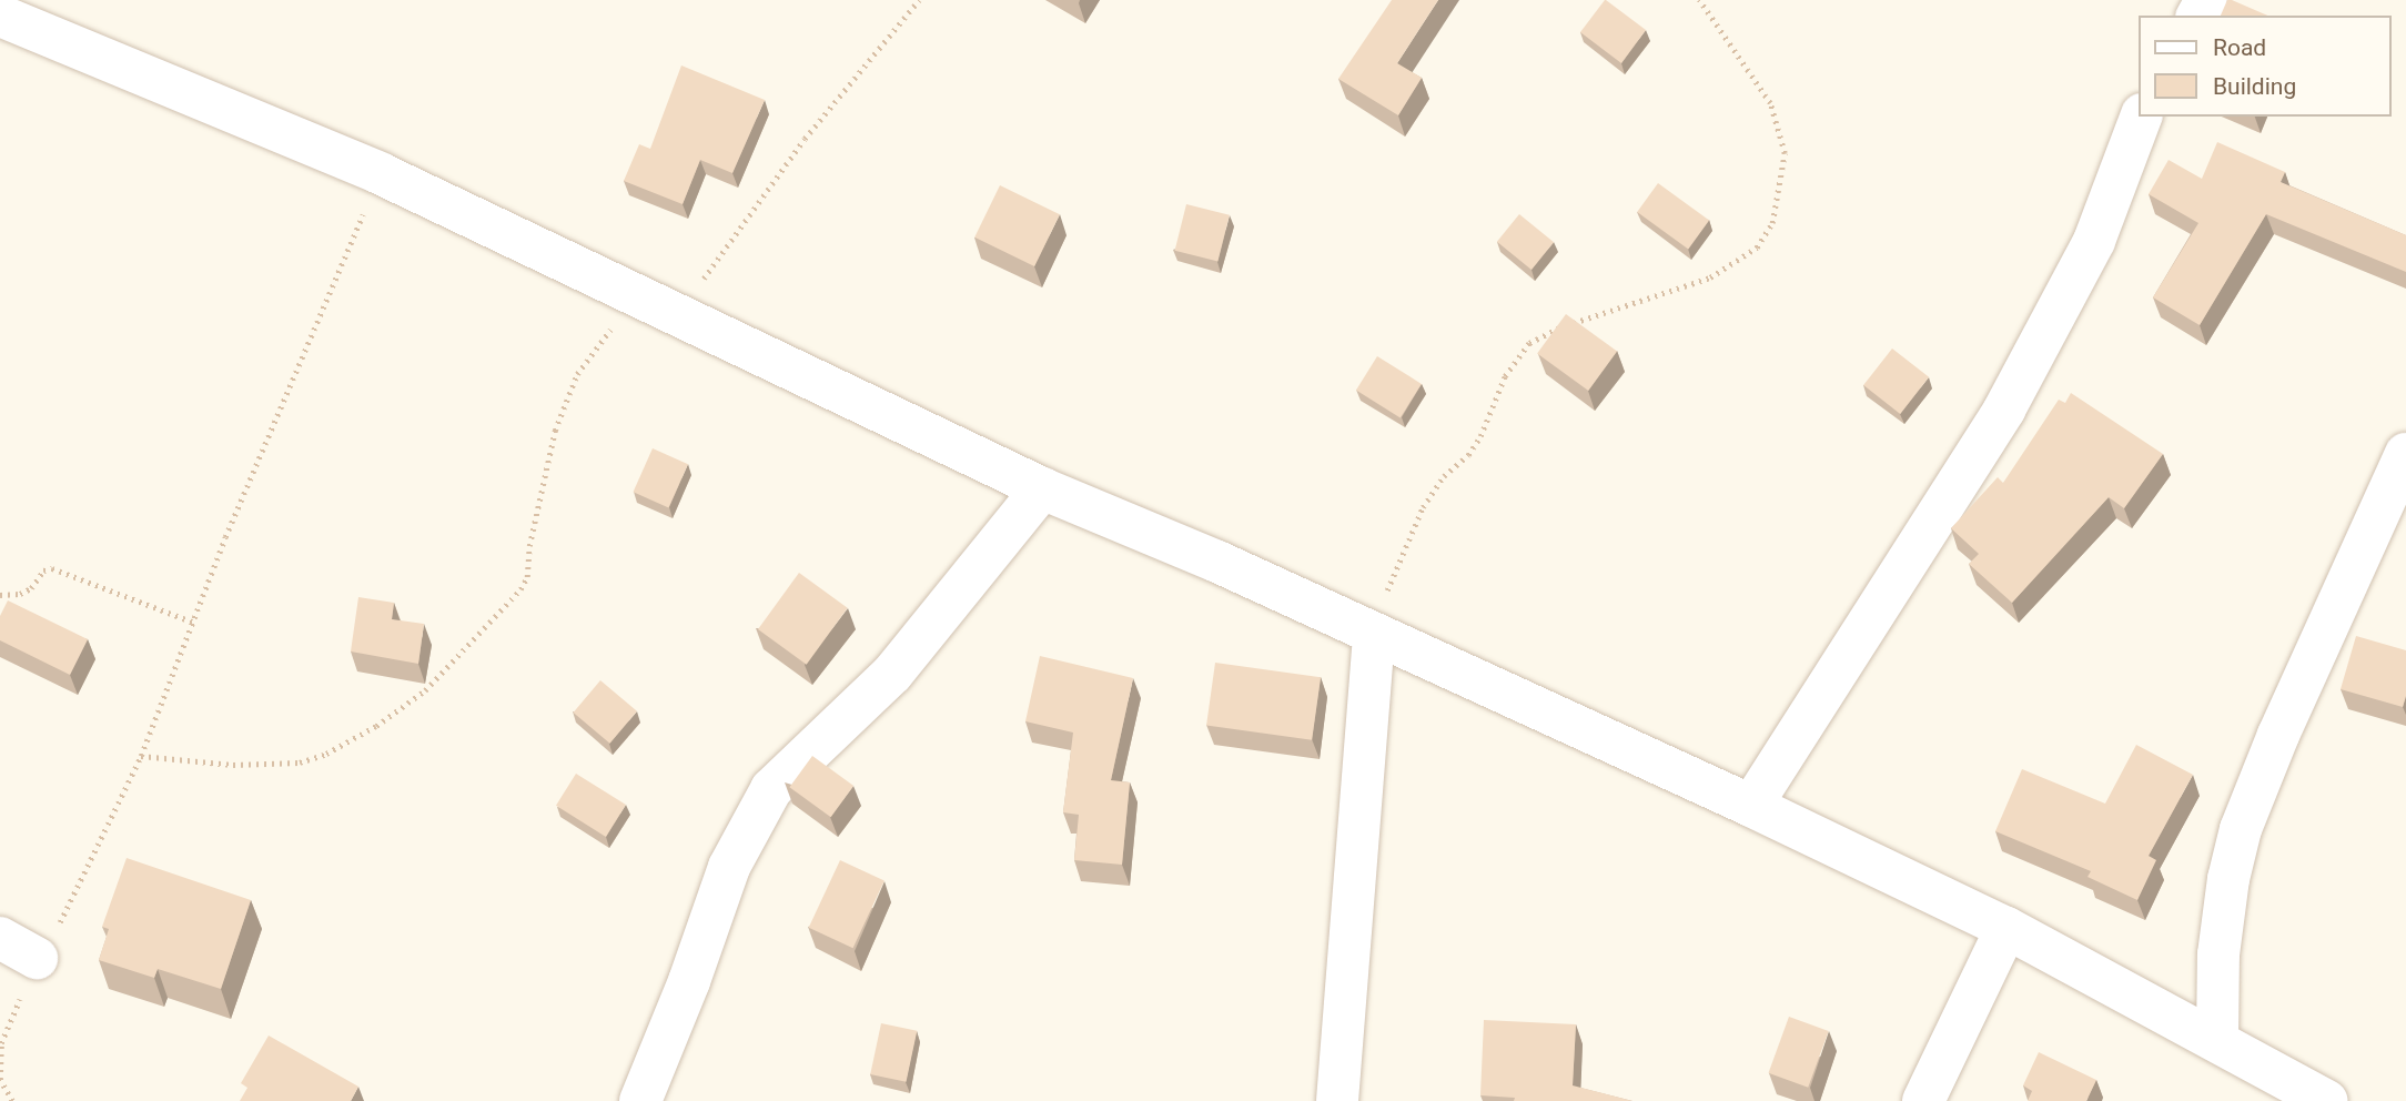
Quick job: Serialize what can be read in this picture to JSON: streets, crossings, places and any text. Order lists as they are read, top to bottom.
{
  "legend": ["Road", "Building"]
}
